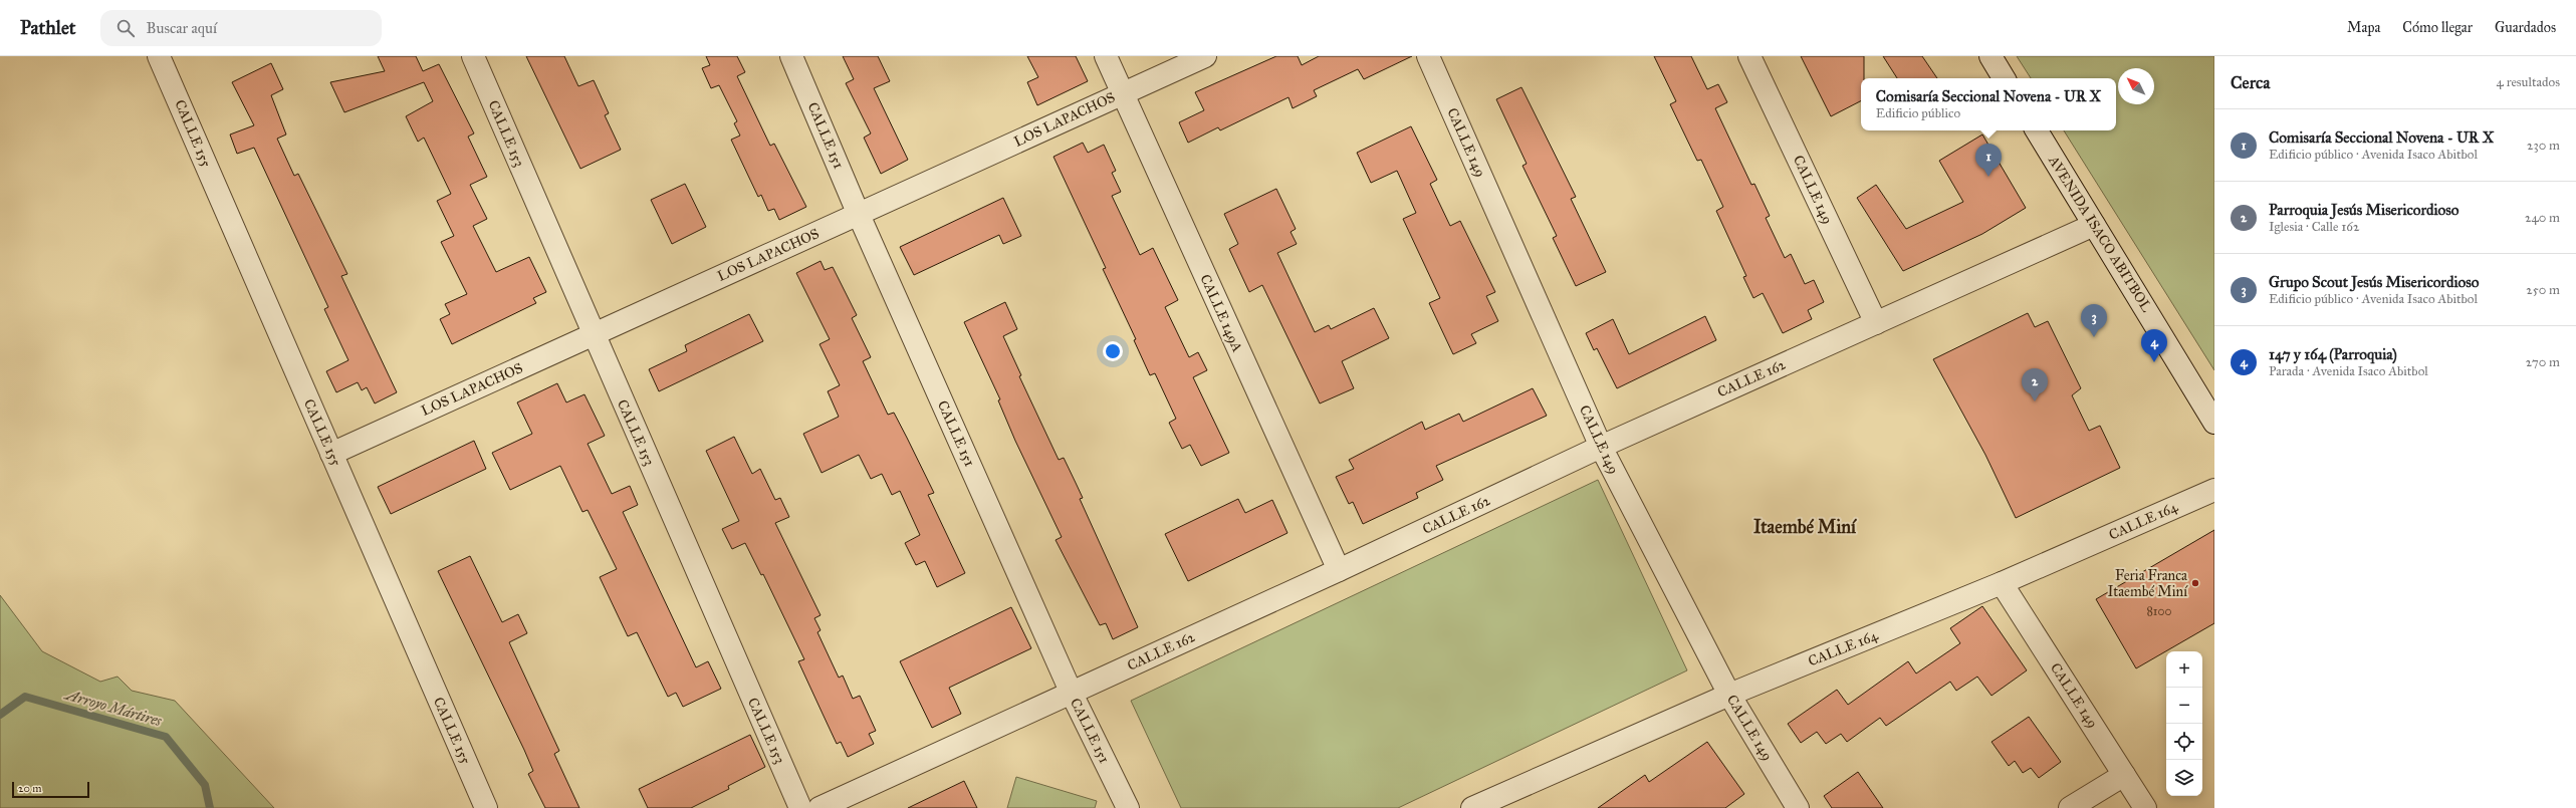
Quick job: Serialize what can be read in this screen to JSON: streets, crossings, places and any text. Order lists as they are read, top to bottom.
{
  "streets": {
    "street": [
      "LOS LAPACHOS",
      "CALLE 155",
      "CALLE 153",
      "CALLE 151",
      "CALLE 149",
      "AVENIDA ISACO ABITBOL",
      "CALLE 149A",
      "CALLE 162",
      "CALLE 164"
    ]
  },
  "crossings": [
    ["LOS LAPACHOS", "CALLE 155"],
    ["LOS LAPACHOS", "CALLE 153"],
    ["LOS LAPACHOS", "CALLE 151"],
    ["LOS LAPACHOS", "CALLE 149A"],
    ["CALLE 151", "CALLE 162"],
    ["CALLE 149", "CALLE 162"],
    ["CALLE 149", "CALLE 164"],
    ["AVENIDA ISACO ABITBOL", "CALLE 162"],
    ["CALLE 149A", "CALLE 162"]
  ],
  "districts": ["Itaembé Miní"],
  "water": ["Arroyo Mártires"],
  "places": ["Feria Franca Itaembé Miní"],
  "house_numbers": ["8100"],
  "scale_bar": "20 m",
  "north": "top left",
  "page": {
    "header": "Pathlet",
    "search": "Buscar aquí",
    "nav": ["Mapa", "Cómo llegar", "Guardados"],
    "heading": ["Cerca", "4 resultados"],
    "popup": ["Comisaría Seccional Novena - UR X", "Edificio público"],
    "list": [
      {
        "mark": "1",
        "name": "Comisaría Seccional Novena - UR X",
        "note": "Edificio público · Avenida Isaco Abitbol",
        "value": "230 m"
      },
      {
        "mark": "2",
        "name": "Parroquia Jesús Misericordioso",
        "note": "Iglesia · Calle 162",
        "value": "240 m"
      },
      {
        "mark": "3",
        "name": "Grupo Scout Jesús Misericordioso",
        "note": "Edificio público · Avenida Isaco Abitbol",
        "value": "250 m"
      },
      {
        "mark": "4",
        "name": "147 y 164 (Parroquia)",
        "note": "Parada · Avenida Isaco Abitbol",
        "value": "270 m"
      }
    ],
    "pins": [
      "1",
      "3",
      "4",
      "2"
    ],
    "map_buttons": ["+", "−"],
    "scale": "20 m"
  }
}
